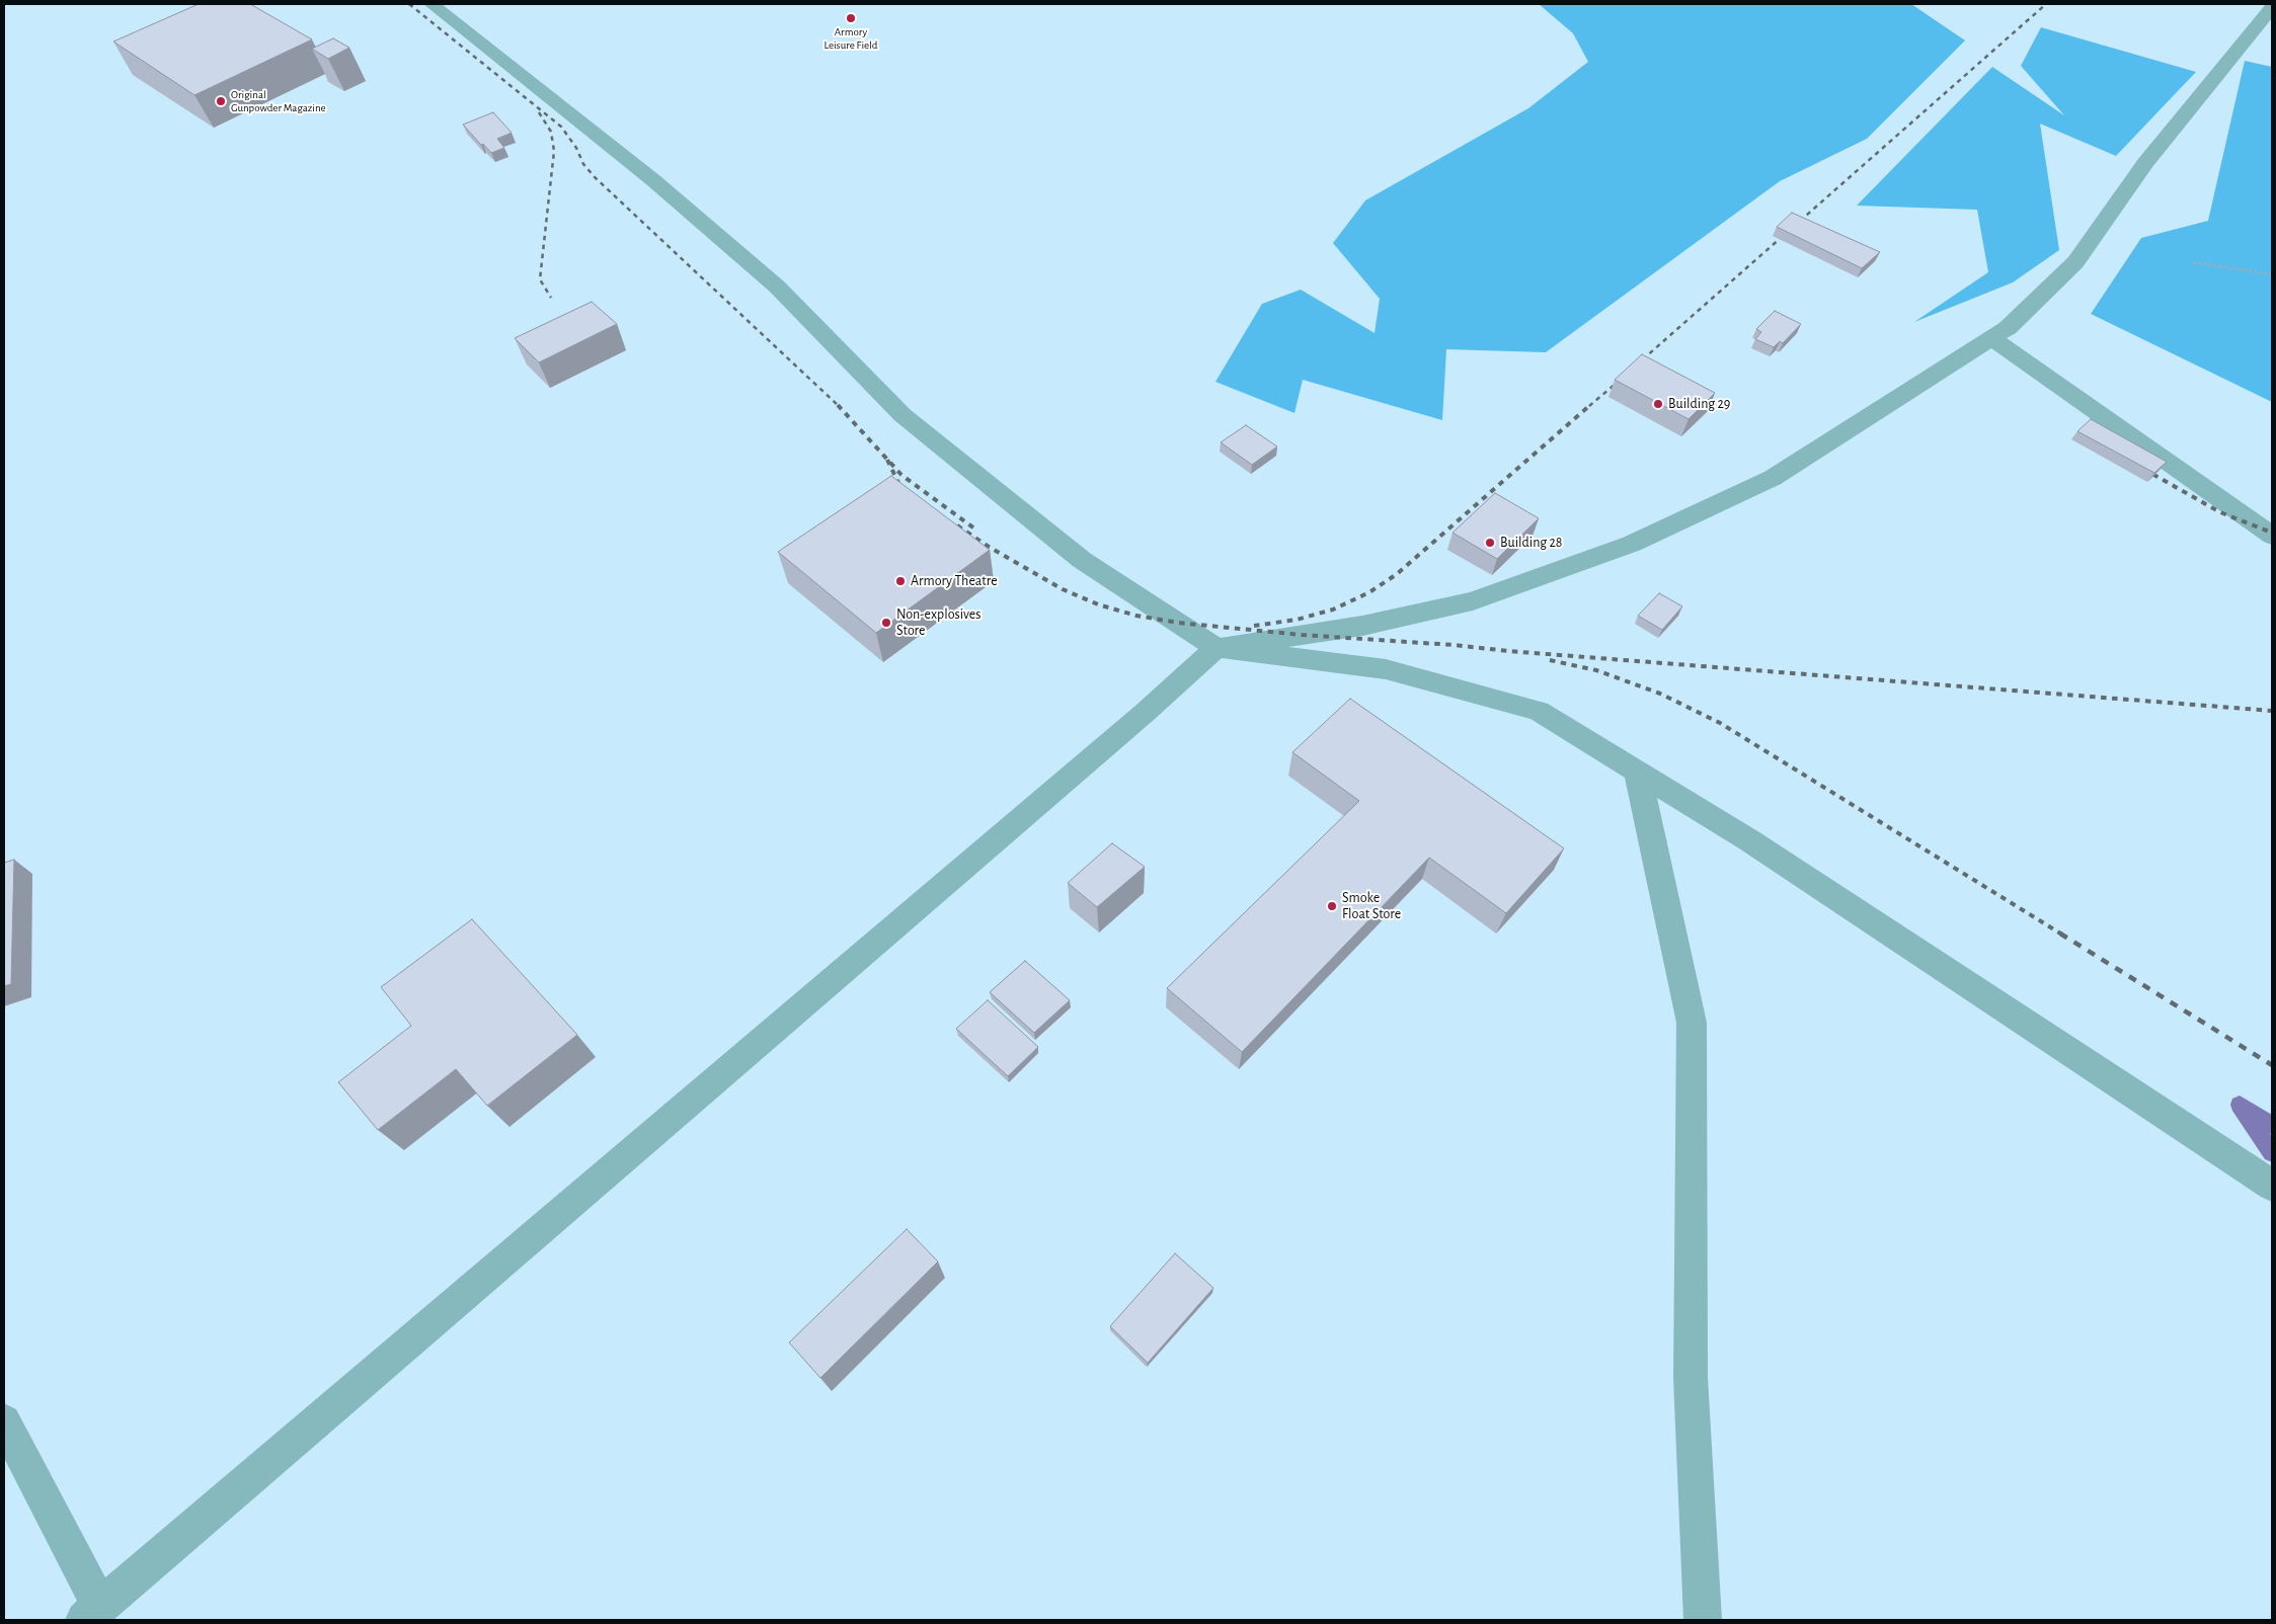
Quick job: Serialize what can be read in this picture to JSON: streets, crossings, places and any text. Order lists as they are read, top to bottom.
{
  "places": [
    "Armory Leisure Field",
    "Original Gunpowder Magazine",
    "Building 29",
    "Building 28",
    "Armory Theatre",
    "Non-explosives Store",
    "Smoke Float Store"
  ]
}
